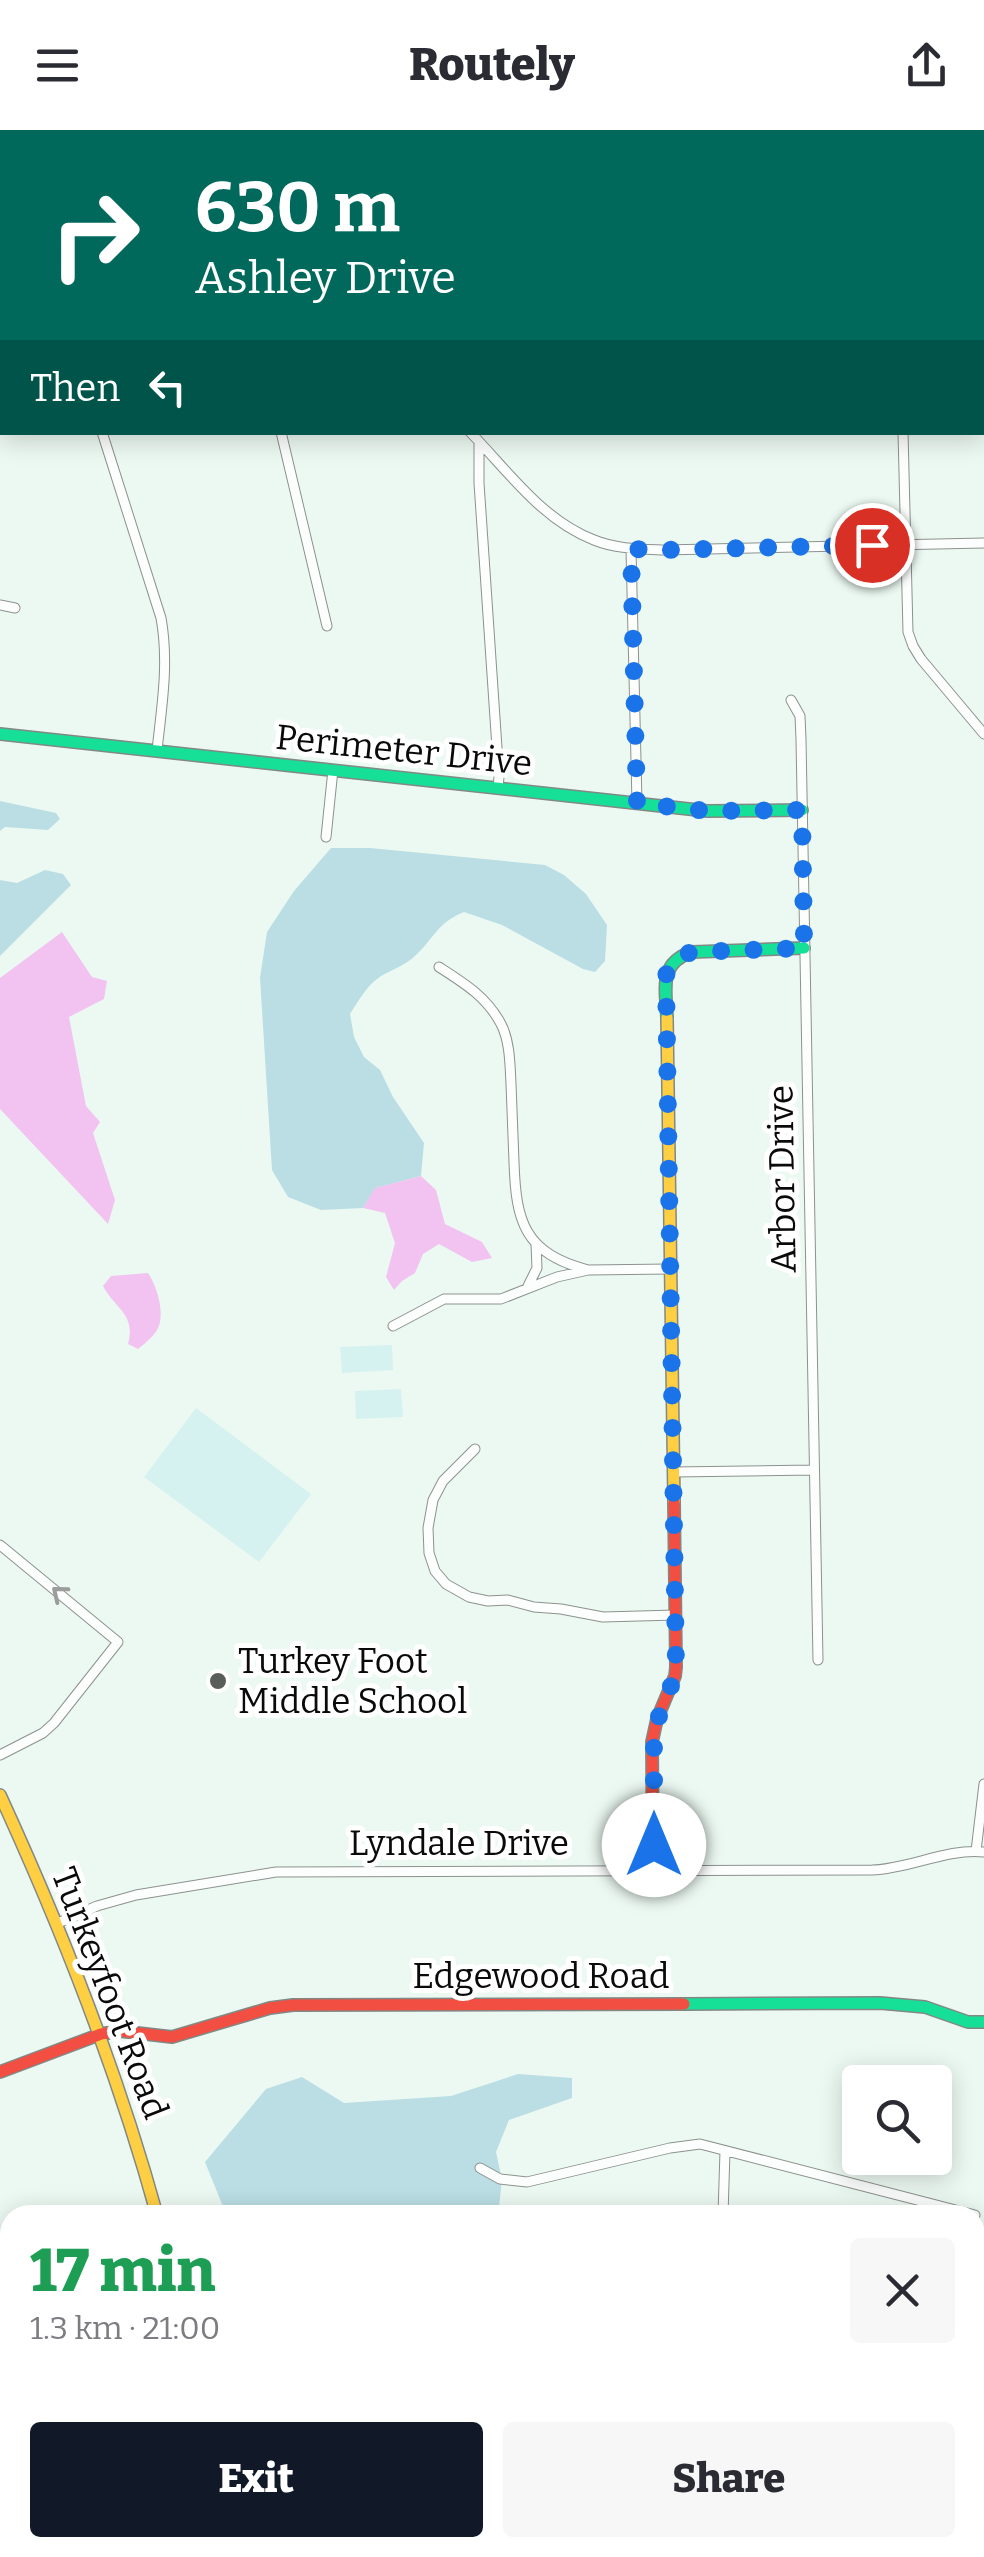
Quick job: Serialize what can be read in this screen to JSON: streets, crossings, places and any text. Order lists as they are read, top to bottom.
{
  "streets": {
    "street": [
      "Perimeter Drive",
      "Arbor Drive",
      "Lyndale Drive",
      "Edgewood Road",
      "Turkeyfoot Road"
    ]
  },
  "crossings": [
    ["Perimeter Drive", "Arbor Drive"],
    ["Lyndale Drive", "Turkeyfoot Road"],
    ["Edgewood Road", "Turkeyfoot Road"]
  ],
  "places": ["Turkey Foot Middle School"],
  "page": {
    "header": "Routely",
    "turn": ["630 m", "Ashley Drive"],
    "then": "Then",
    "heading": ["17 min", "1.3 km · 21:00"],
    "buttons": ["Exit", "Share"]
  }
}
